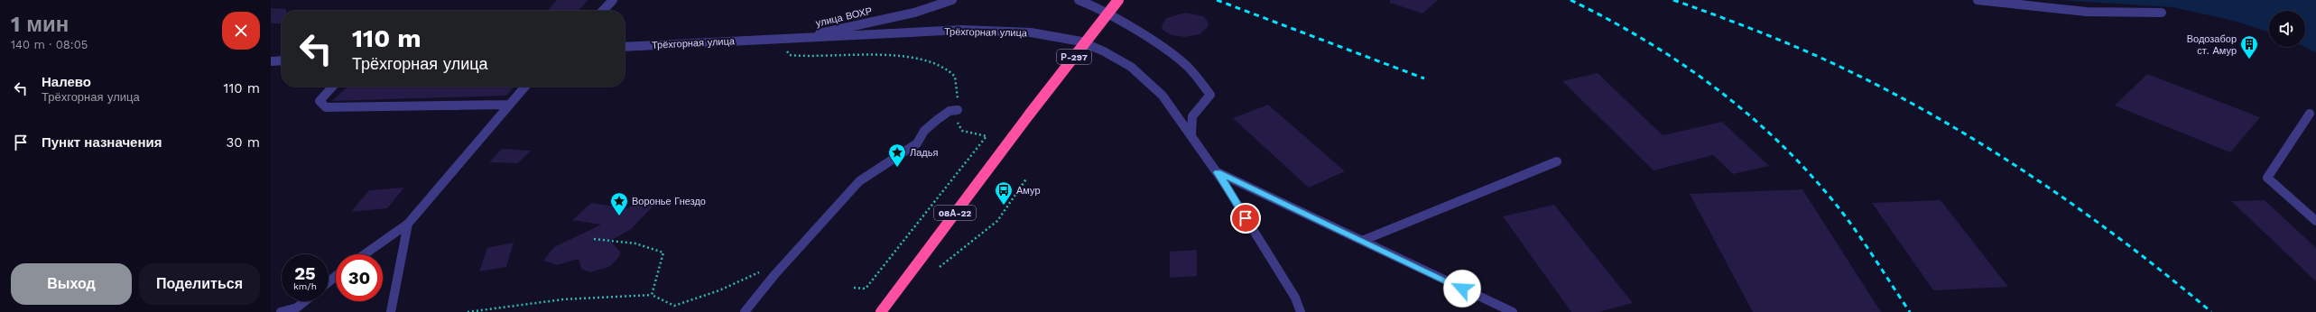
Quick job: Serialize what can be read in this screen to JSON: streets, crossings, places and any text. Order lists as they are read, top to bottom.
{
  "streets": {
    "highway": ["Р-297", "08А-22"],
    "street": ["улица ВОХР", "Трёхгорная улица"]
  },
  "crossings": [
    ["улица ВОХР", "Трёхгорная улица"],
    ["Р-297", "08А-22"]
  ],
  "places": {
    "building": ["Водозабор ст. Амур"],
    "place": ["Ладья", "Воронье Гнездо"],
    "bus stop": ["Амур"]
  },
  "page": {
    "heading": ["1 мин", "140 m · 08:05"],
    "turn": ["110 m", "Трёхгорная улица"],
    "list": [
      {
        "name": "Налево",
        "note": "Трёхгорная улица",
        "value": "110 m"
      },
      {
        "name": "Пункт назначения",
        "value": "30 m"
      }
    ],
    "speed": "25 km/h",
    "limit": "30",
    "buttons": ["Выход", "Поделиться"]
  }
}
